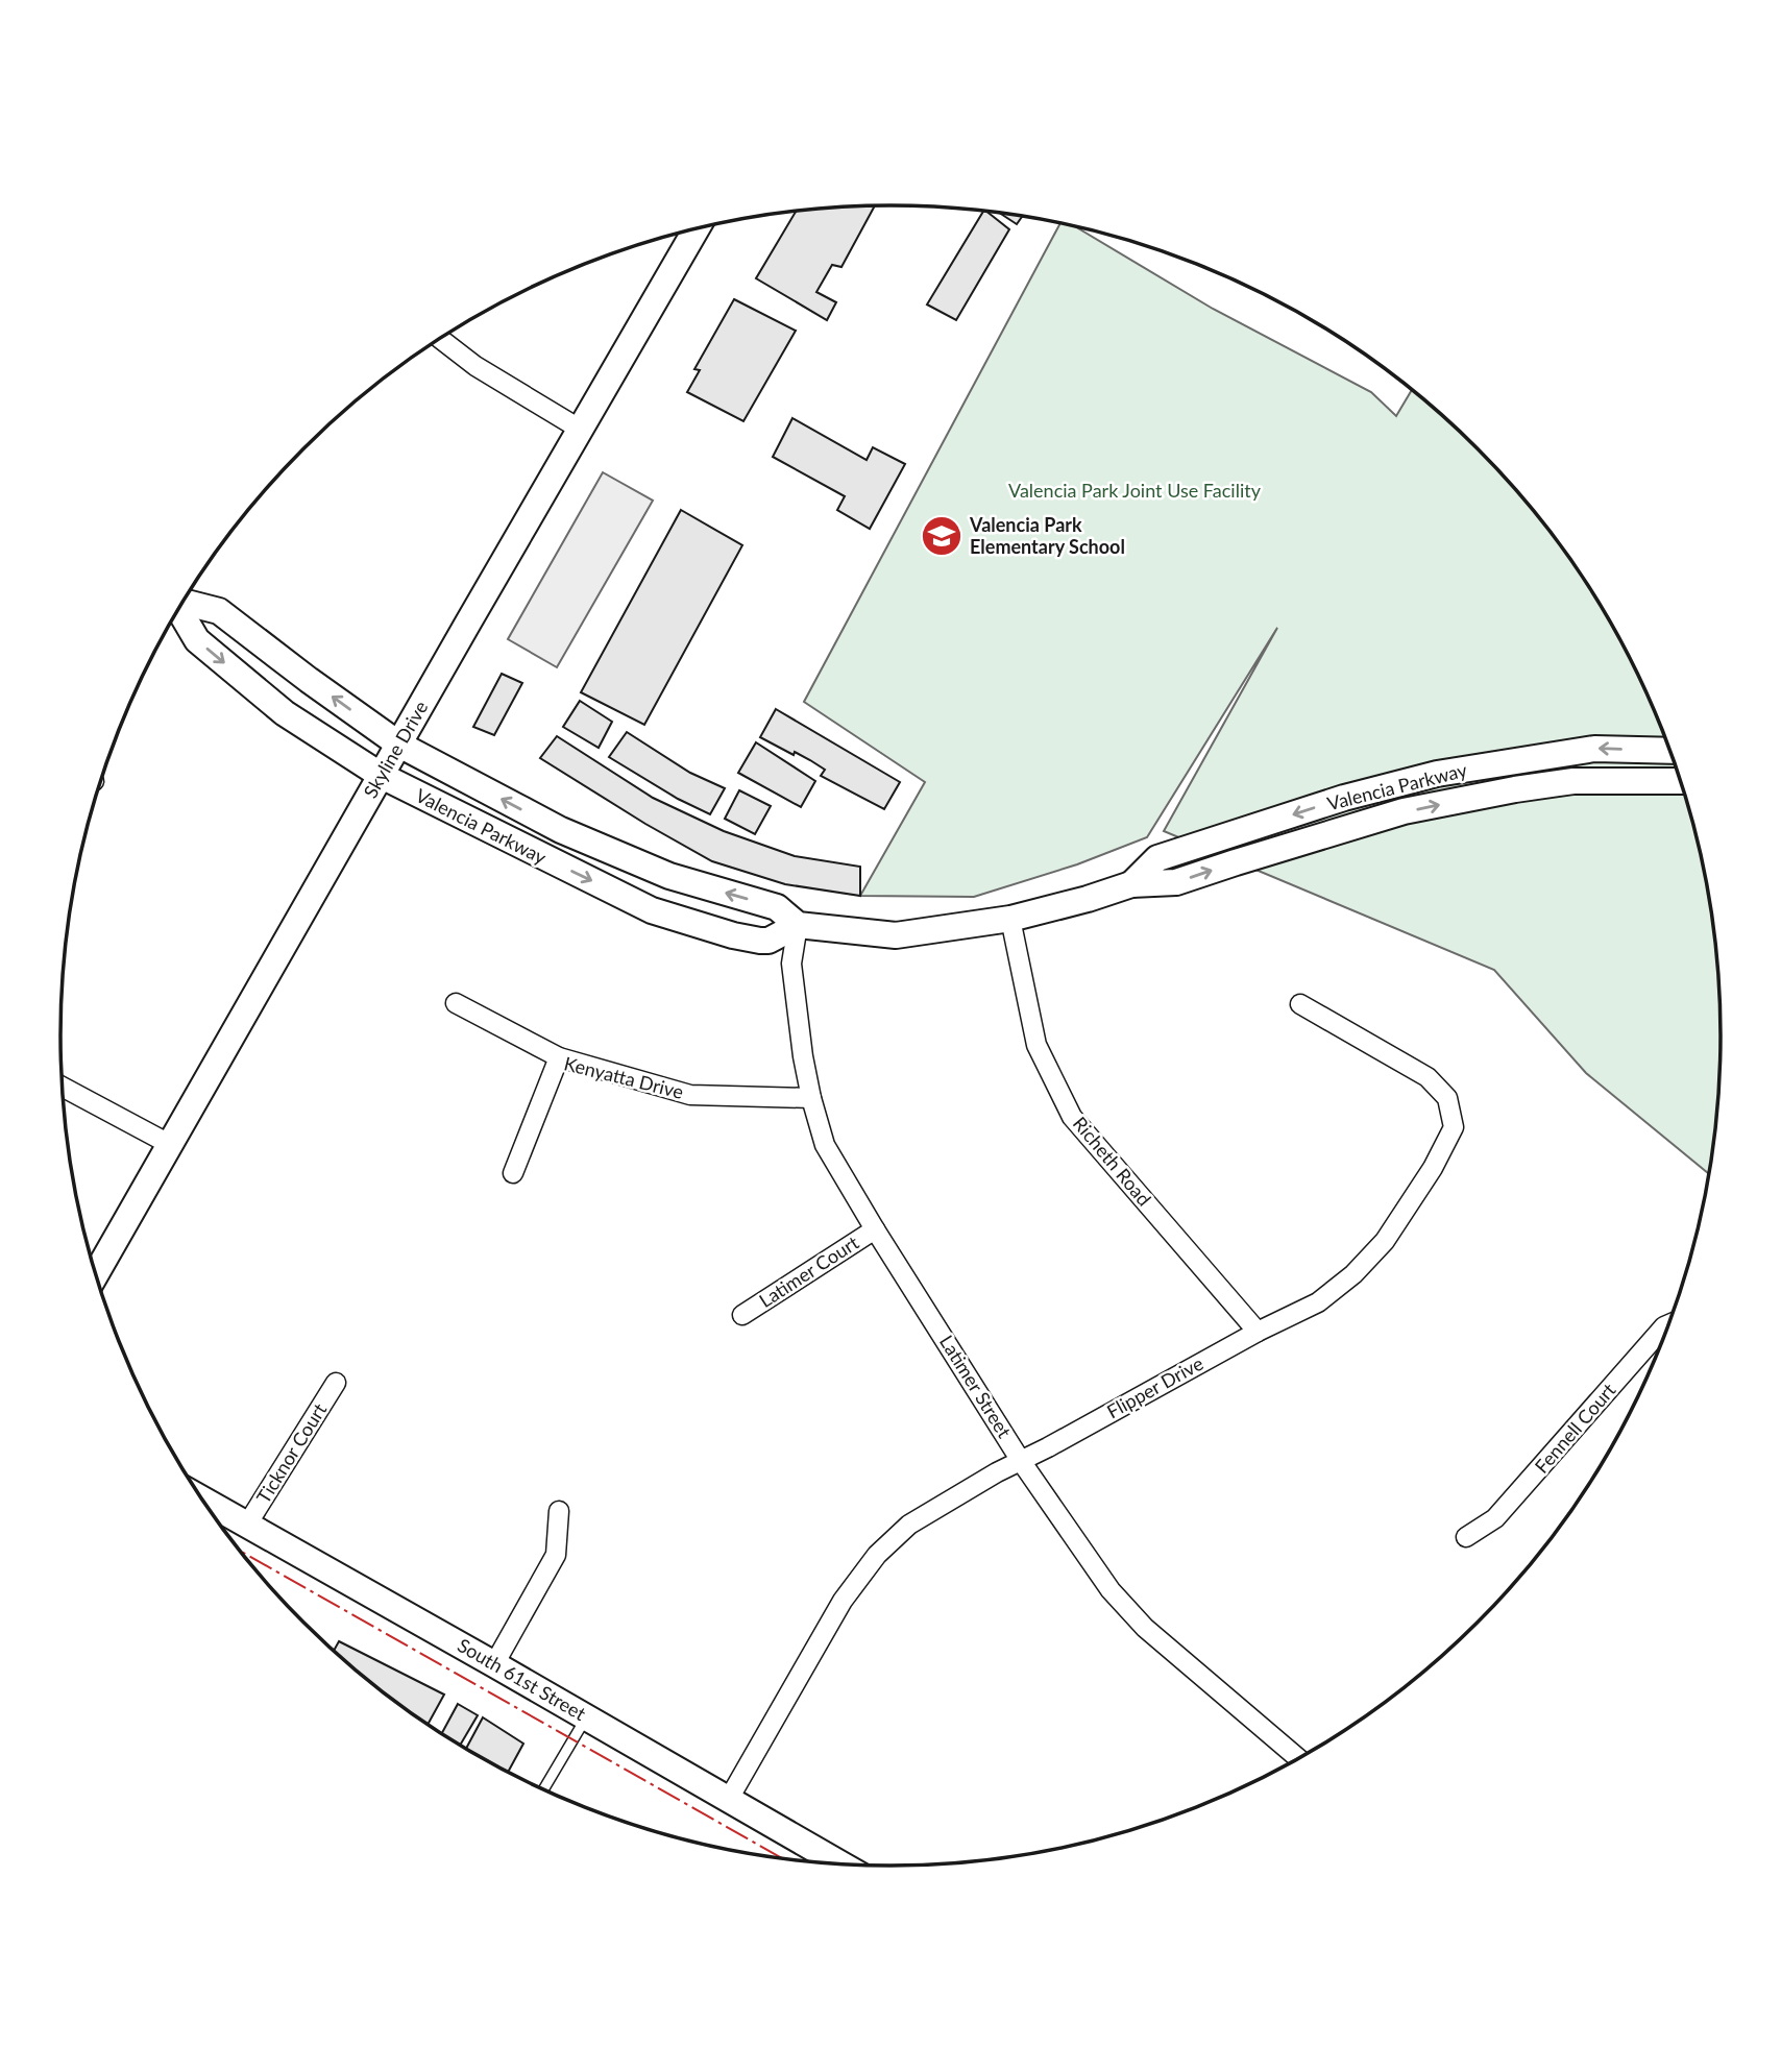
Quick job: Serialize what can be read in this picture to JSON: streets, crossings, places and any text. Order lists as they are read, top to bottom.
{
  "streets": {
    "main road": ["Skyline Drive", "Valencia Parkway", "South 61st Street"],
    "street": [
      "Kenyatta Drive",
      "Richeth Road",
      "Latimer Court",
      "Latimer Street",
      "Flipper Drive",
      "Fennell Court",
      "Ticknor Court"
    ]
  },
  "crossings": [
    ["Skyline Drive", "Valencia Parkway"],
    ["Valencia Parkway", "Richeth Road"],
    ["Valencia Parkway", "Latimer Street"],
    ["Kenyatta Drive", "Latimer Street"],
    ["Richeth Road", "Flipper Drive"],
    ["Latimer Court", "Latimer Street"],
    ["Latimer Street", "Flipper Drive"],
    ["Flipper Drive", "South 61st Street"],
    ["Ticknor Court", "South 61st Street"]
  ],
  "parks": ["Valencia Park Joint Use Facility"],
  "places": {
    "school or university": ["Valencia Park Elementary School"]
  }
}
